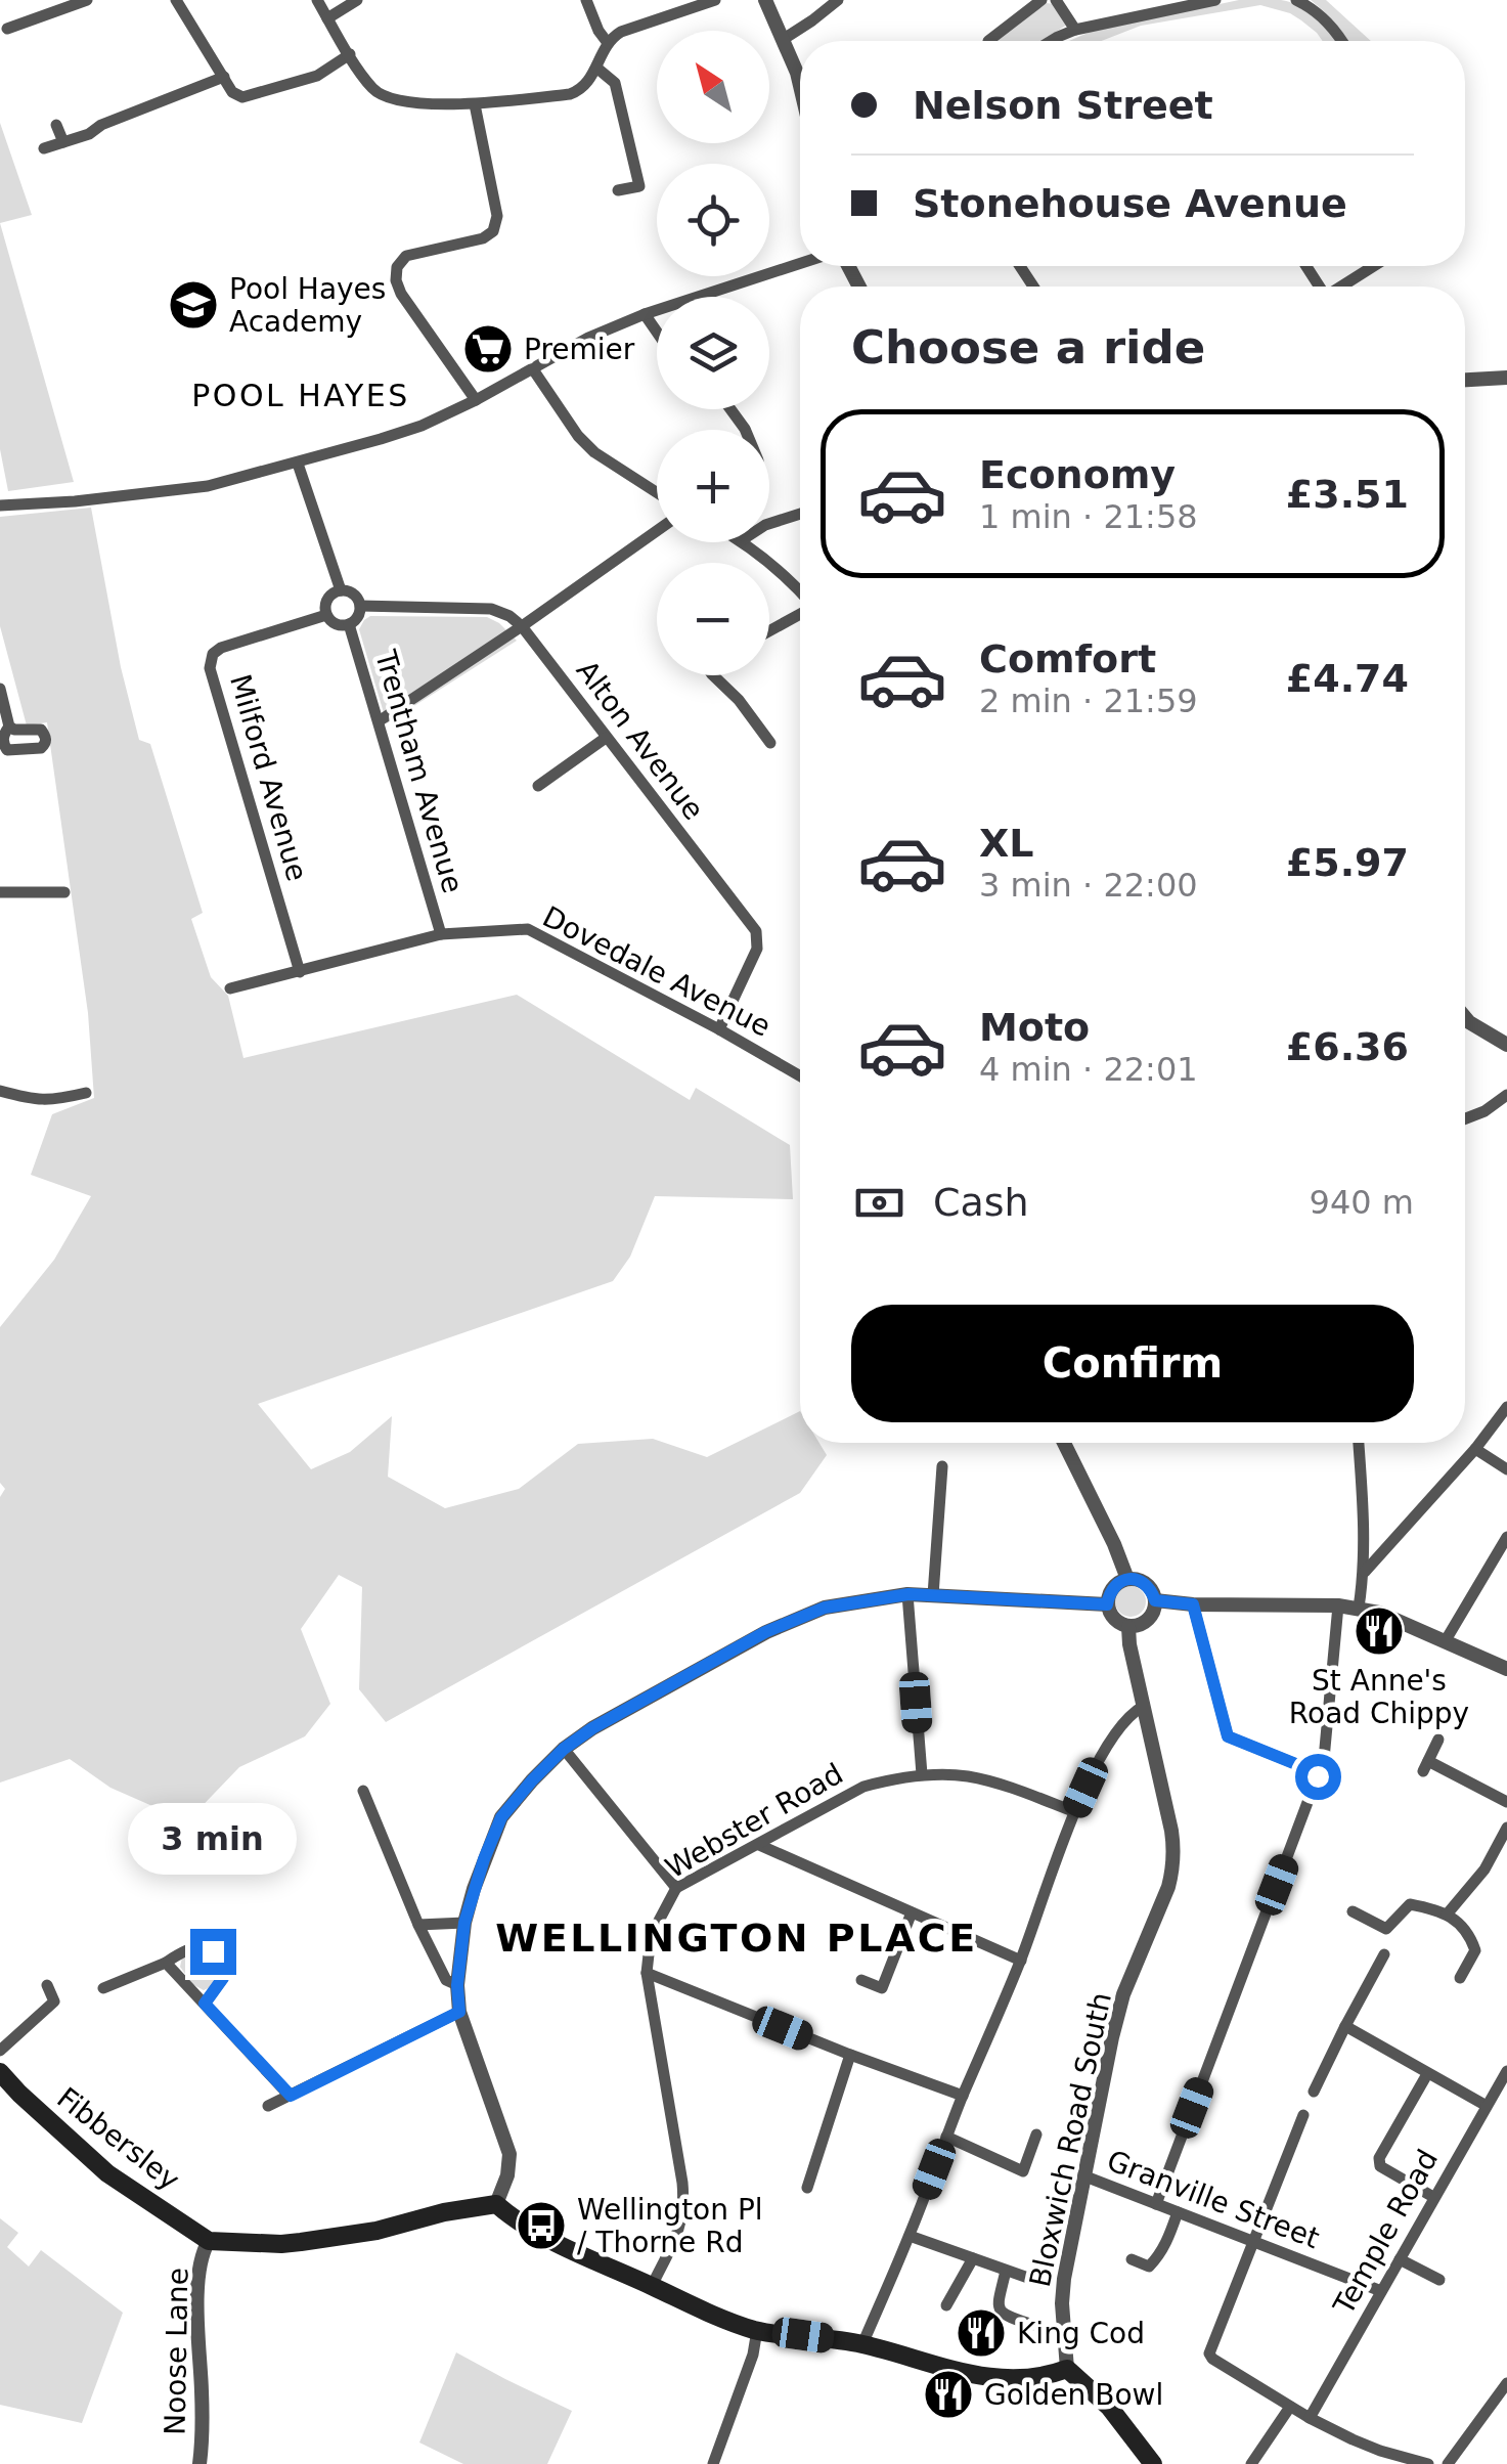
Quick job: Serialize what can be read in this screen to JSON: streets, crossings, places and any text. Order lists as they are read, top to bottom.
{
  "streets": {
    "main road": ["Fibbersley"],
    "street": [
      "Alton Avenue",
      "Trentham Avenue",
      "Milford Avenue",
      "Dovedale Avenue",
      "Webster Road",
      "Bloxwich Road South",
      "Granville Street",
      "Temple Road",
      "Noose Lane"
    ]
  },
  "crossings": [
    ["Alton Avenue", "Dovedale Avenue"],
    ["Trentham Avenue", "Milford Avenue"],
    ["Trentham Avenue", "Dovedale Avenue"],
    ["Milford Avenue", "Dovedale Avenue"],
    ["Fibbersley", "Noose Lane"],
    ["Bloxwich Road South", "Granville Street"],
    ["Granville Street", "Temple Road"]
  ],
  "districts": ["POOL HAYES", "WELLINGTON PLACE"],
  "places": {
    "school or university": ["Pool Hayes Academy"],
    "supermarket": ["Premier"],
    "restaurant": ["St Anne's Road Chippy", "King Cod", "Golden Bowl"],
    "bus stop": ["Wellington Pl / Thorne Rd"]
  },
  "north": "top left",
  "page": {
    "map_buttons": ["+", "−"],
    "banner": ["Nelson Street", "Stonehouse Avenue"],
    "heading": "Choose a ride",
    "list": [
      {
        "name": "Economy",
        "note": "1 min · 21:58",
        "value": "£3.51"
      },
      {
        "name": "Comfort",
        "note": "2 min · 21:59",
        "value": "£4.74"
      },
      {
        "name": "XL",
        "note": "3 min · 22:00",
        "value": "£5.97"
      },
      {
        "name": "Moto",
        "note": "4 min · 22:01",
        "value": "£6.36"
      }
    ],
    "pay": ["Cash", "940 m"],
    "buttons": "Confirm",
    "bubble": "3 min"
  }
}
